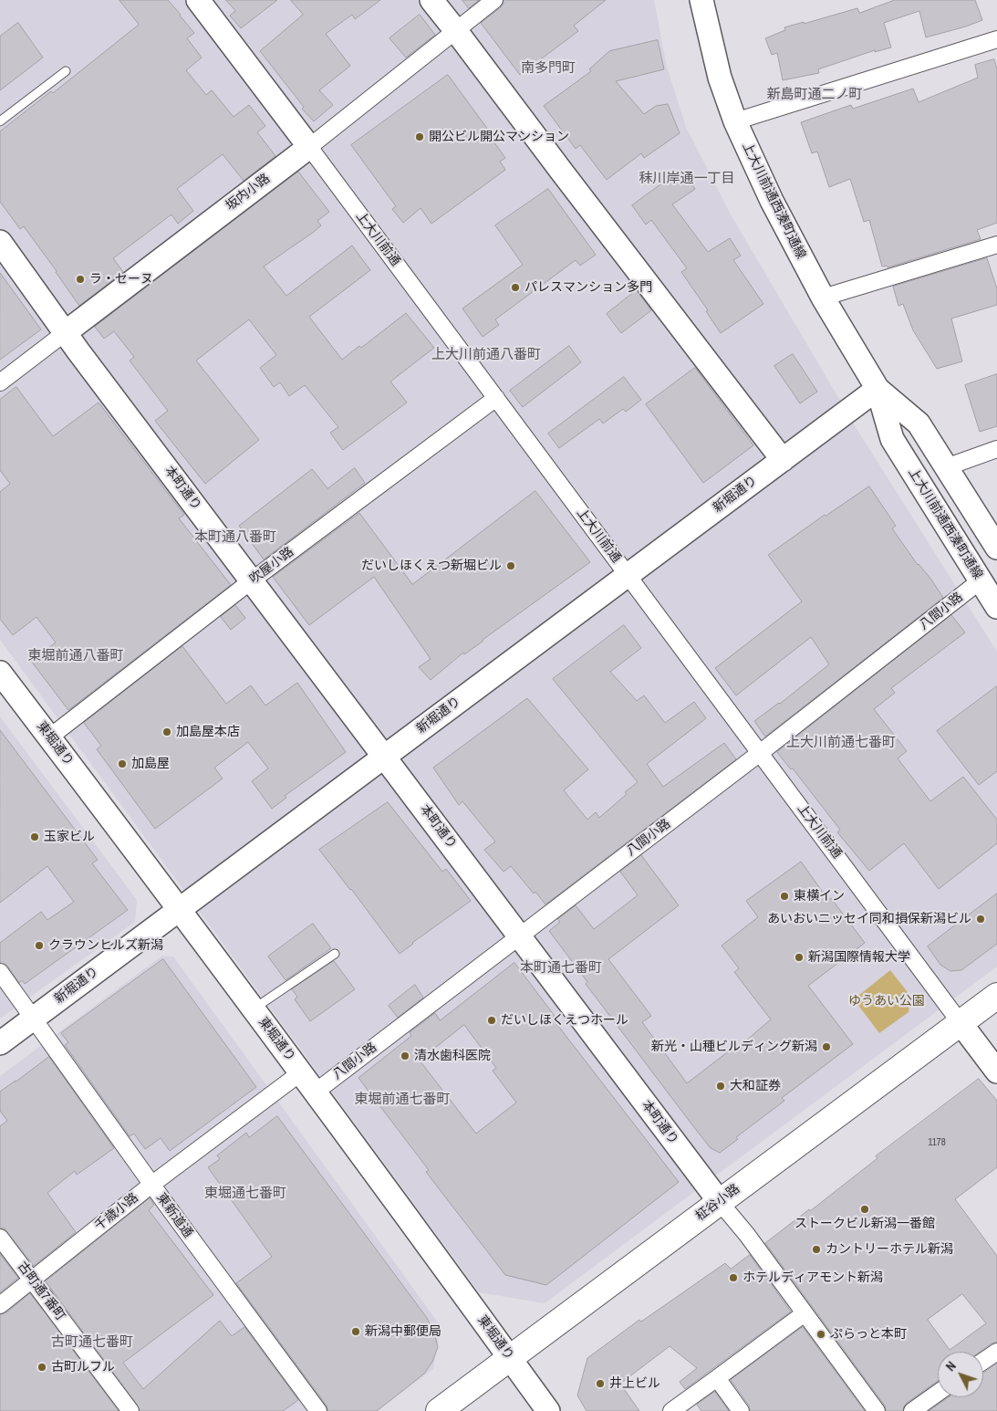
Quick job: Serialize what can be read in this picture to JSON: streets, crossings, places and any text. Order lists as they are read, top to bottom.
{
  "streets": {
    "highway": ["柾谷小路"],
    "street": [
      "坂内小路",
      "上大川前通西湊町通線",
      "上大川前通",
      "本町通り",
      "新堀通り",
      "吹屋小路",
      "八間小路",
      "東堀通り",
      "千歳小路",
      "東新道通",
      "古町通7番町"
    ]
  },
  "crossings": [
    ["坂内小路", "上大川前通"],
    ["坂内小路", "本町通り"],
    ["上大川前通西湊町通線", "新堀通り"],
    ["上大川前通西湊町通線", "八間小路"],
    ["上大川前通", "新堀通り"],
    ["上大川前通", "吹屋小路"],
    ["上大川前通", "八間小路"],
    ["上大川前通", "柾谷小路"],
    ["本町通り", "新堀通り"],
    ["本町通り", "吹屋小路"],
    ["本町通り", "八間小路"],
    ["本町通り", "柾谷小路"],
    ["新堀通り", "東堀通り"],
    ["新堀通り", "東新道通"],
    ["吹屋小路", "東堀通り"],
    ["八間小路", "東堀通り"],
    ["東堀通り", "柾谷小路"],
    ["東堀通り", "千歳小路"],
    ["千歳小路", "東新道通"],
    ["千歳小路", "古町通7番町"]
  ],
  "districts": [
    "南多門町",
    "新島町通二ノ町",
    "秣川岸通一丁目",
    "上大川前通八番町",
    "本町通八番町",
    "東堀前通八番町",
    "上大川前通七番町",
    "本町通七番町",
    "東堀前通七番町",
    "東堀通七番町",
    "古町通七番町"
  ],
  "parks": ["ゆうあい公園"],
  "places": [
    "開公ビル開公マンション",
    "ラ・セーヌ",
    "パレスマンション多門",
    "だいしほくえつ新堀ビル",
    "加島屋本店",
    "加島屋",
    "玉家ビル",
    "東横イン",
    "あいおいニッセイ同和損保新潟ビル",
    "クラウンヒルズ新潟",
    "新潟国際情報大学",
    "だいしほくえつホール",
    "新光・山種ビルディング新潟",
    "清水歯科医院",
    "大和証券",
    "ストークビル新潟一番館",
    "カントリーホテル新潟",
    "ホテルディアモント新潟",
    "新潟中郵便局",
    "ぷらっと本町",
    "古町ルフル",
    "井上ビル"
  ],
  "house_numbers": ["1178"],
  "north": "top left"
}
